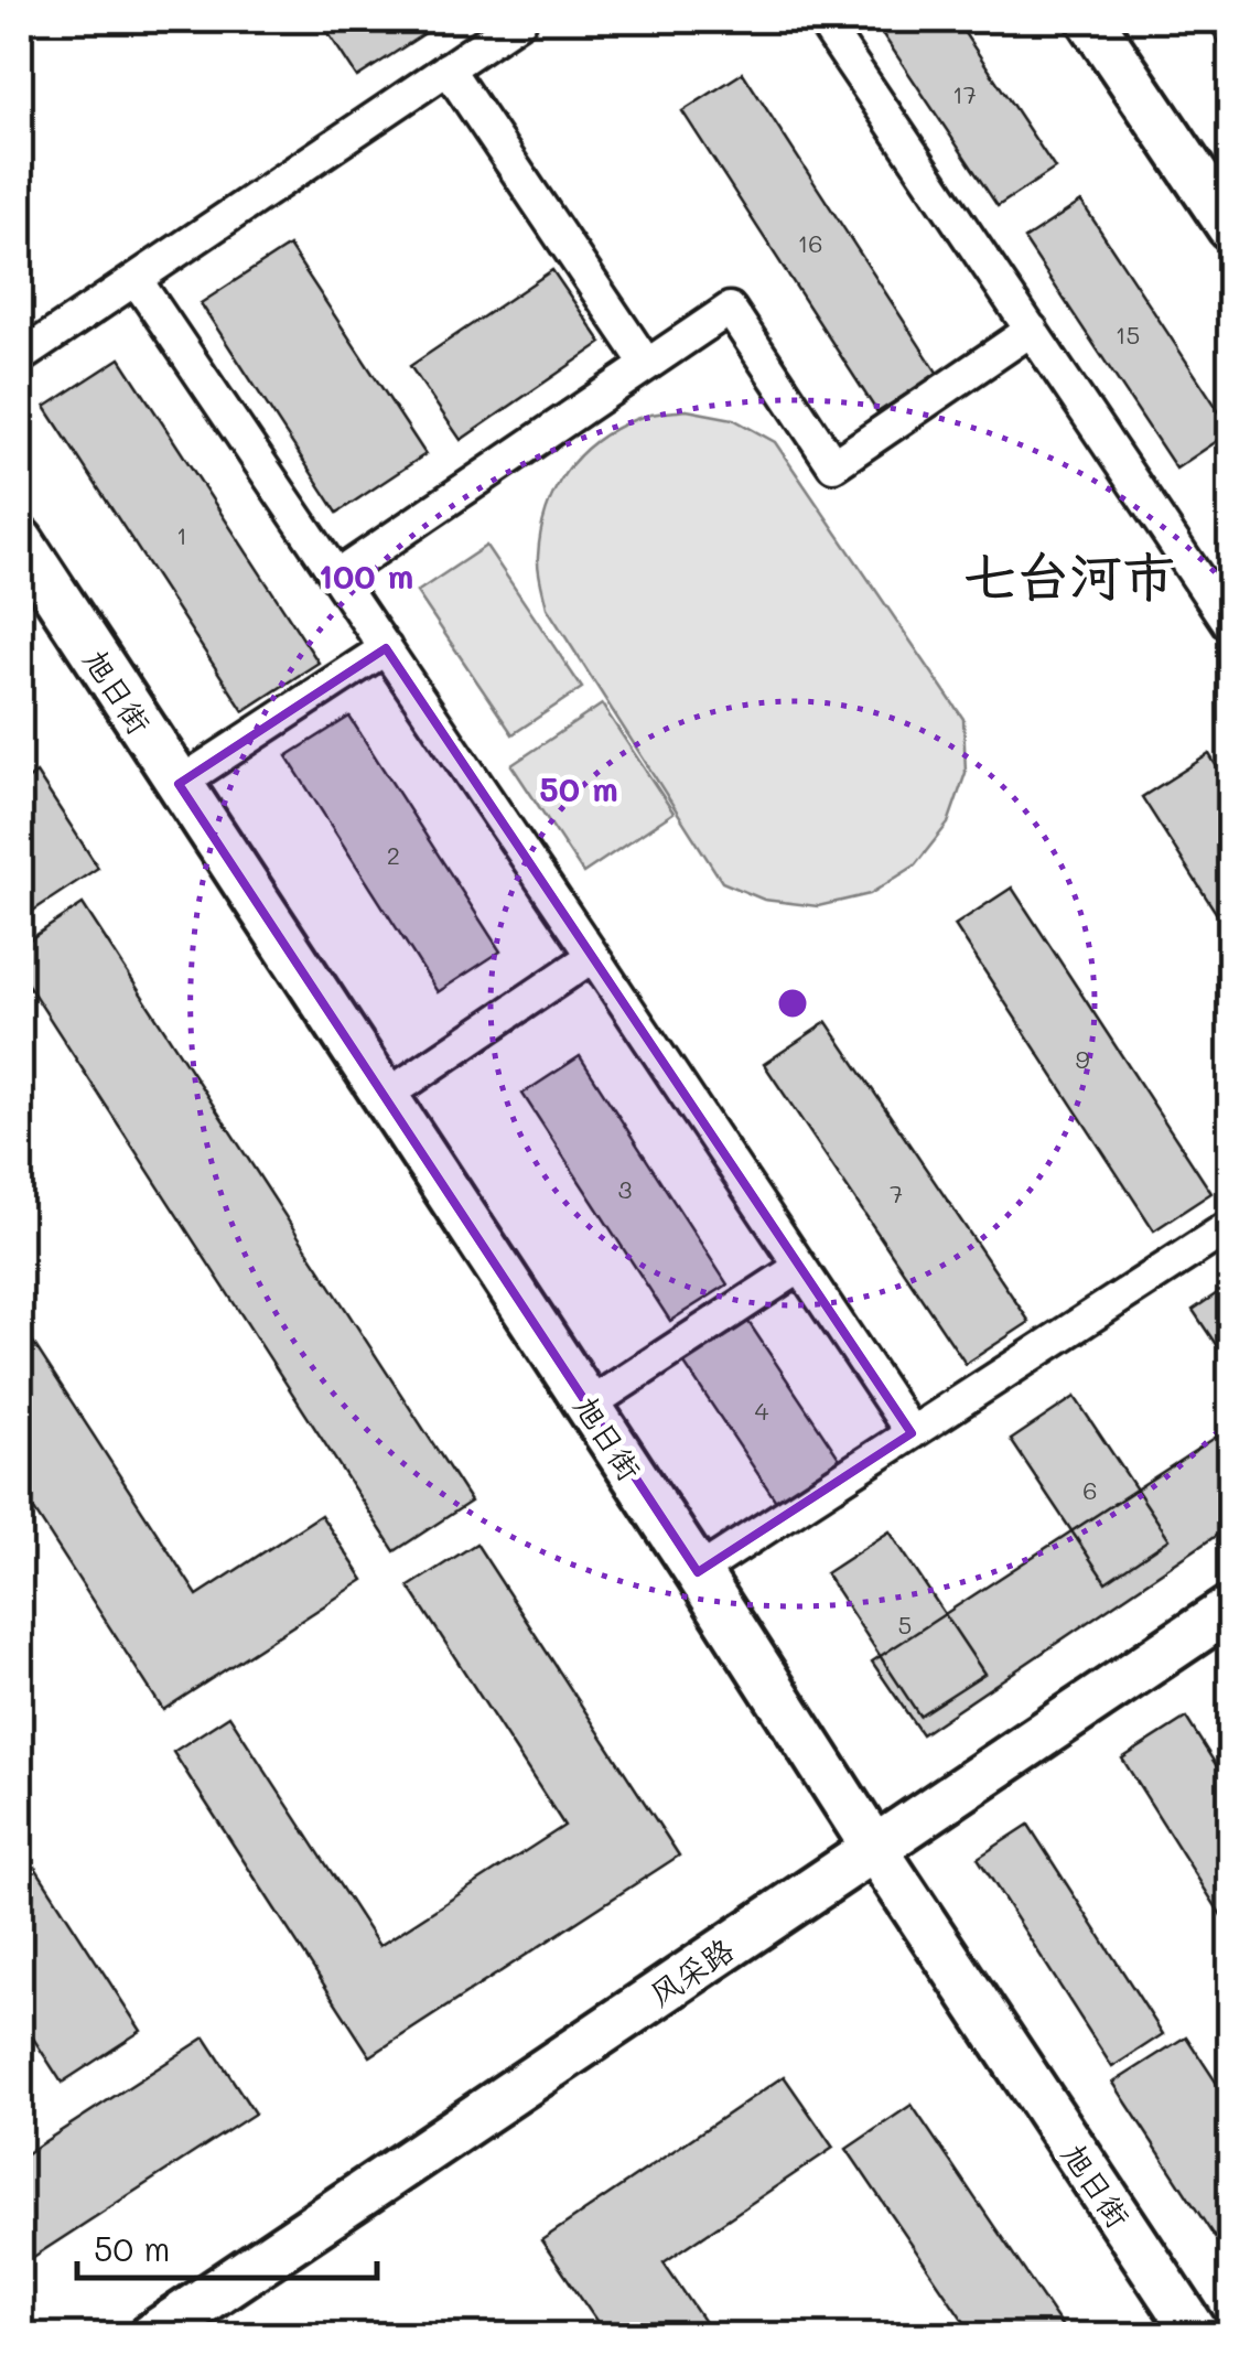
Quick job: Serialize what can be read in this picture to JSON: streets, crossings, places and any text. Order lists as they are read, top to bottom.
{
  "streets": {
    "main road": ["旭日街", "风采路"]
  },
  "crossings": [
    ["旭日街", "风采路"]
  ],
  "districts": ["七台河市"],
  "house_numbers": [
    "17",
    "16",
    "15",
    "1",
    "2",
    "9",
    "3",
    "7",
    "4",
    "6",
    "5"
  ],
  "scale_bar": "50 m",
  "rings": ["100 m", "50 m"]
}
